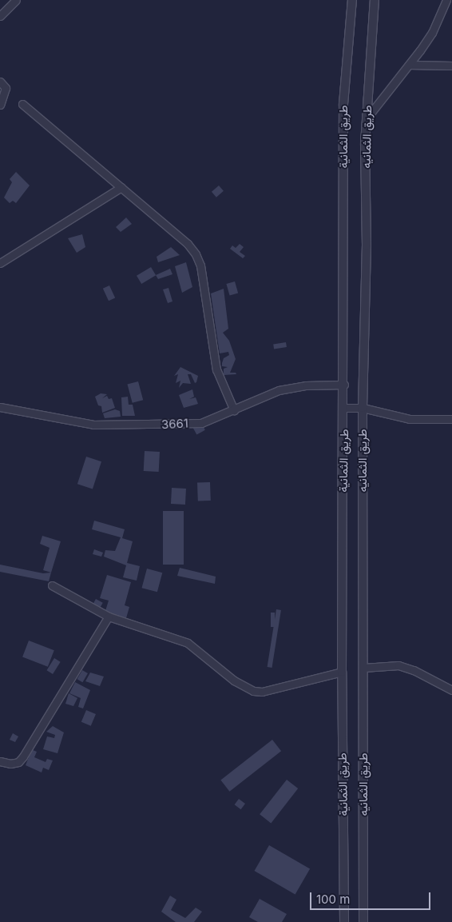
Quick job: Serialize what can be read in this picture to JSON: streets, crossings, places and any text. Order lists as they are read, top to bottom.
{
  "streets": {
    "street": ["طريق الثمانية", "طريق الثمانيه", "3661"]
  },
  "crossings": [
    ["طريق الثمانية", "3661"]
  ],
  "scale_bar": "100 m"
}
